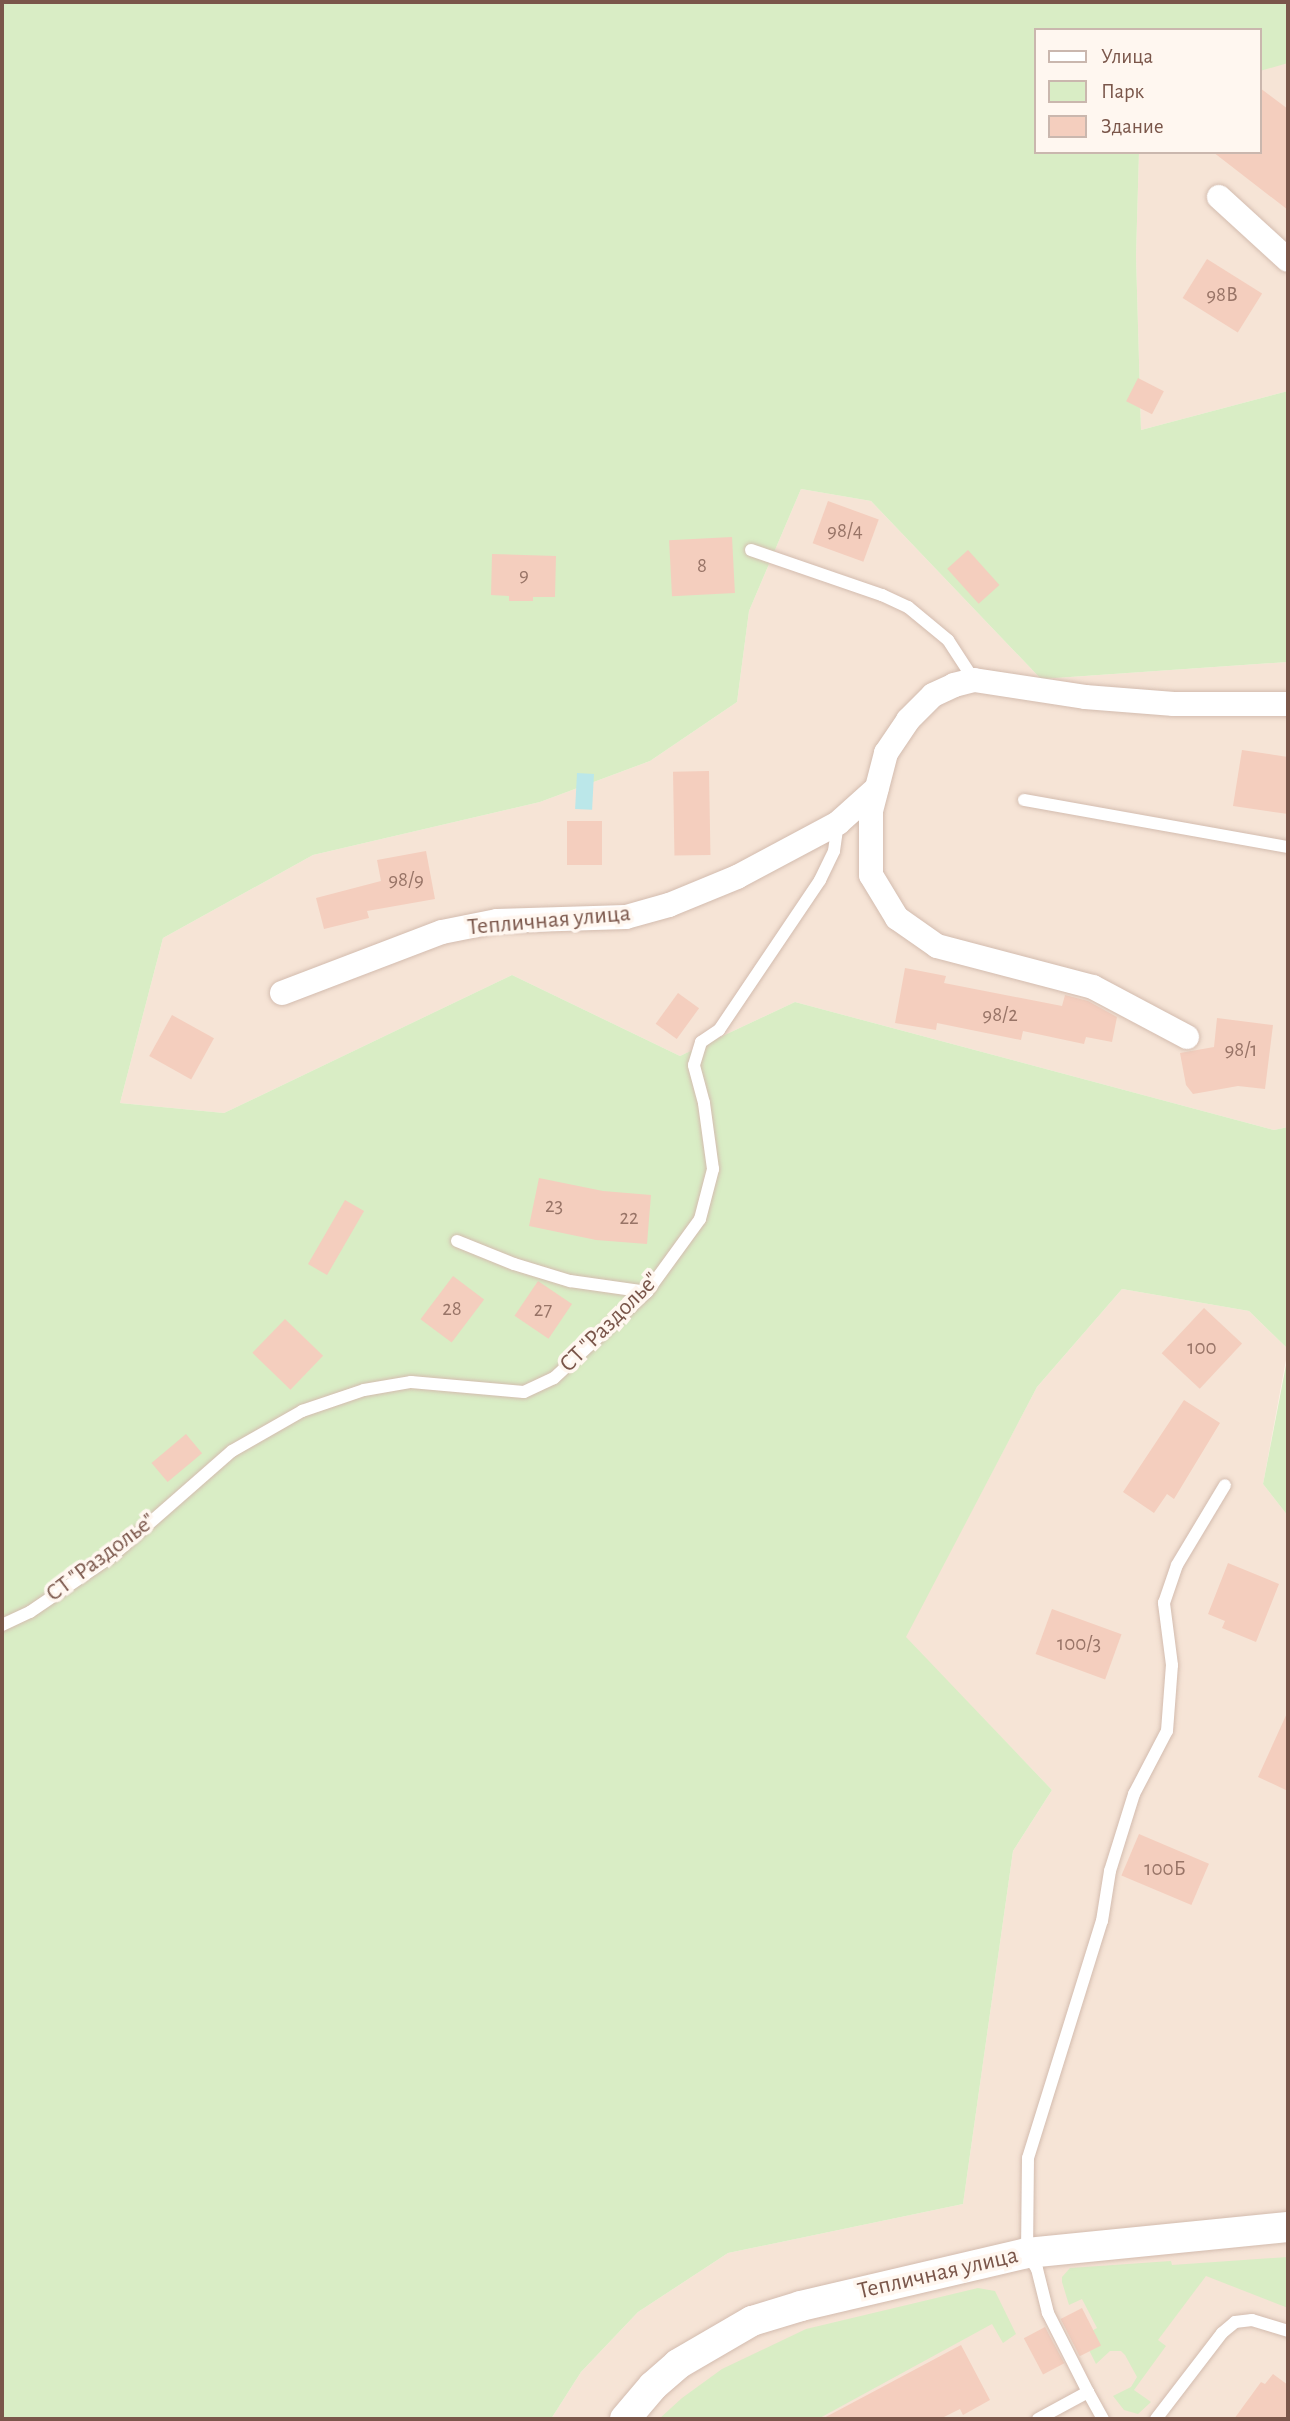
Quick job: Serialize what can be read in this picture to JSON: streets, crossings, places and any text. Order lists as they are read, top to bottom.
{
  "streets": {
    "street": ["Тепличная улица"],
    "lane": ["СТ \"Раздолье\""]
  },
  "crossings": [
    ["Тепличная улица", "СТ \"Раздолье\""]
  ],
  "house_numbers": [
    "98В",
    "98/4",
    "8",
    "9",
    "98/9",
    "98/2",
    "98/1",
    "23",
    "22",
    "28",
    "27",
    "100",
    "100/3",
    "100Б"
  ],
  "legend": ["Улица", "Парк", "Здание"]
}
